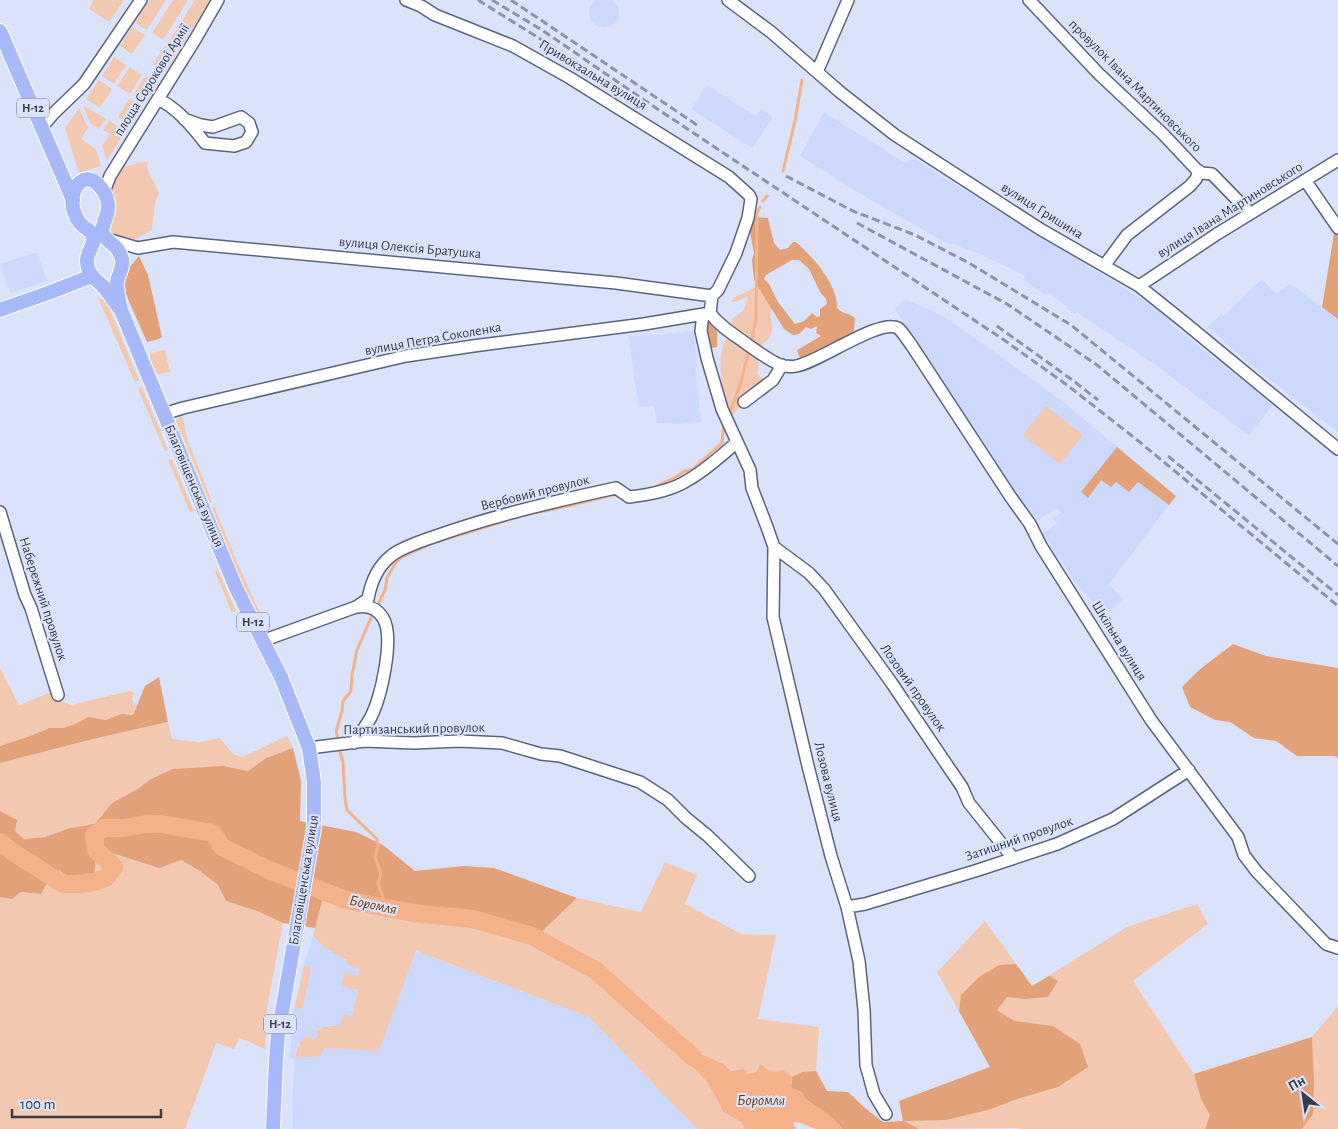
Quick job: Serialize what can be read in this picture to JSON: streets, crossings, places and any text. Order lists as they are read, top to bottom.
{
  "streets": {
    "main road": ["Н-12", "Благовіщенська вулиця"],
    "street": [
      "Привокзальна вулиця",
      "площа Сорокової Армії",
      "провулок Івана Мартиновського",
      "вулиця Івана Мартиновського",
      "вулиця Гришина",
      "вулиця Олексія Братушка",
      "вулиця Петра Соколенка",
      "Вербовий провулок",
      "Набережний провулок",
      "Шкільна вулиця",
      "Лозовий провулок",
      "Партизанський провулок",
      "Лозова вулиця",
      "Затишний провулок"
    ]
  },
  "crossings": [
    ["Привокзальна вулиця", "вулиця Олексія Братушка"],
    ["Привокзальна вулиця", "Лозова вулиця"],
    ["площа Сорокової Армії", "Н-12"],
    ["провулок Івана Мартиновського", "вулиця Івана Мартиновського"],
    ["провулок Івана Мартиновського", "вулиця Гришина"],
    ["вулиця Івана Мартиновського", "вулиця Гришина"],
    ["вулиця Олексія Братушка", "Лозова вулиця"],
    ["вулиця Петра Соколенка", "Благовіщенська вулиця"],
    ["вулиця Петра Соколенка", "Лозова вулиця"],
    ["Благовіщенська вулиця", "Партизанський провулок"],
    ["Вербовий провулок", "Лозова вулиця"],
    ["Шкільна вулиця", "Затишний провулок"],
    ["Лозовий провулок", "Лозова вулиця"],
    ["Лозовий провулок", "Затишний провулок"],
    ["Лозова вулиця", "Затишний провулок"]
  ],
  "water": ["Боромля"],
  "scale_bar": "100 m",
  "north": "top left"
}
